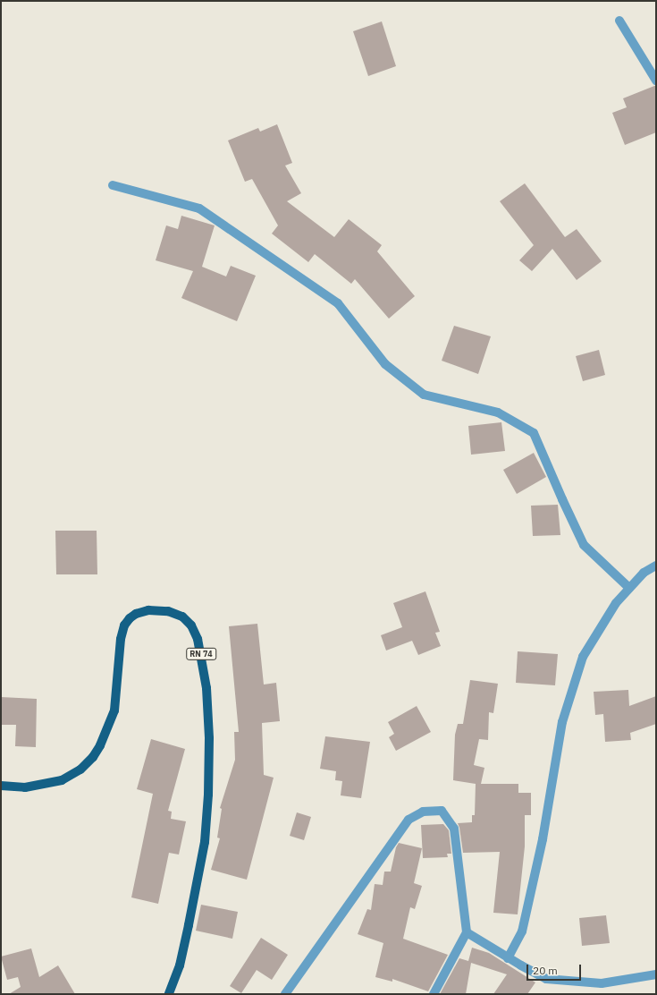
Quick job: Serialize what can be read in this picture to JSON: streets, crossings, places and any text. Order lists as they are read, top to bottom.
{
  "streets": {
    "main road": ["RN 74"]
  },
  "scale_bar": "20 m"
}
